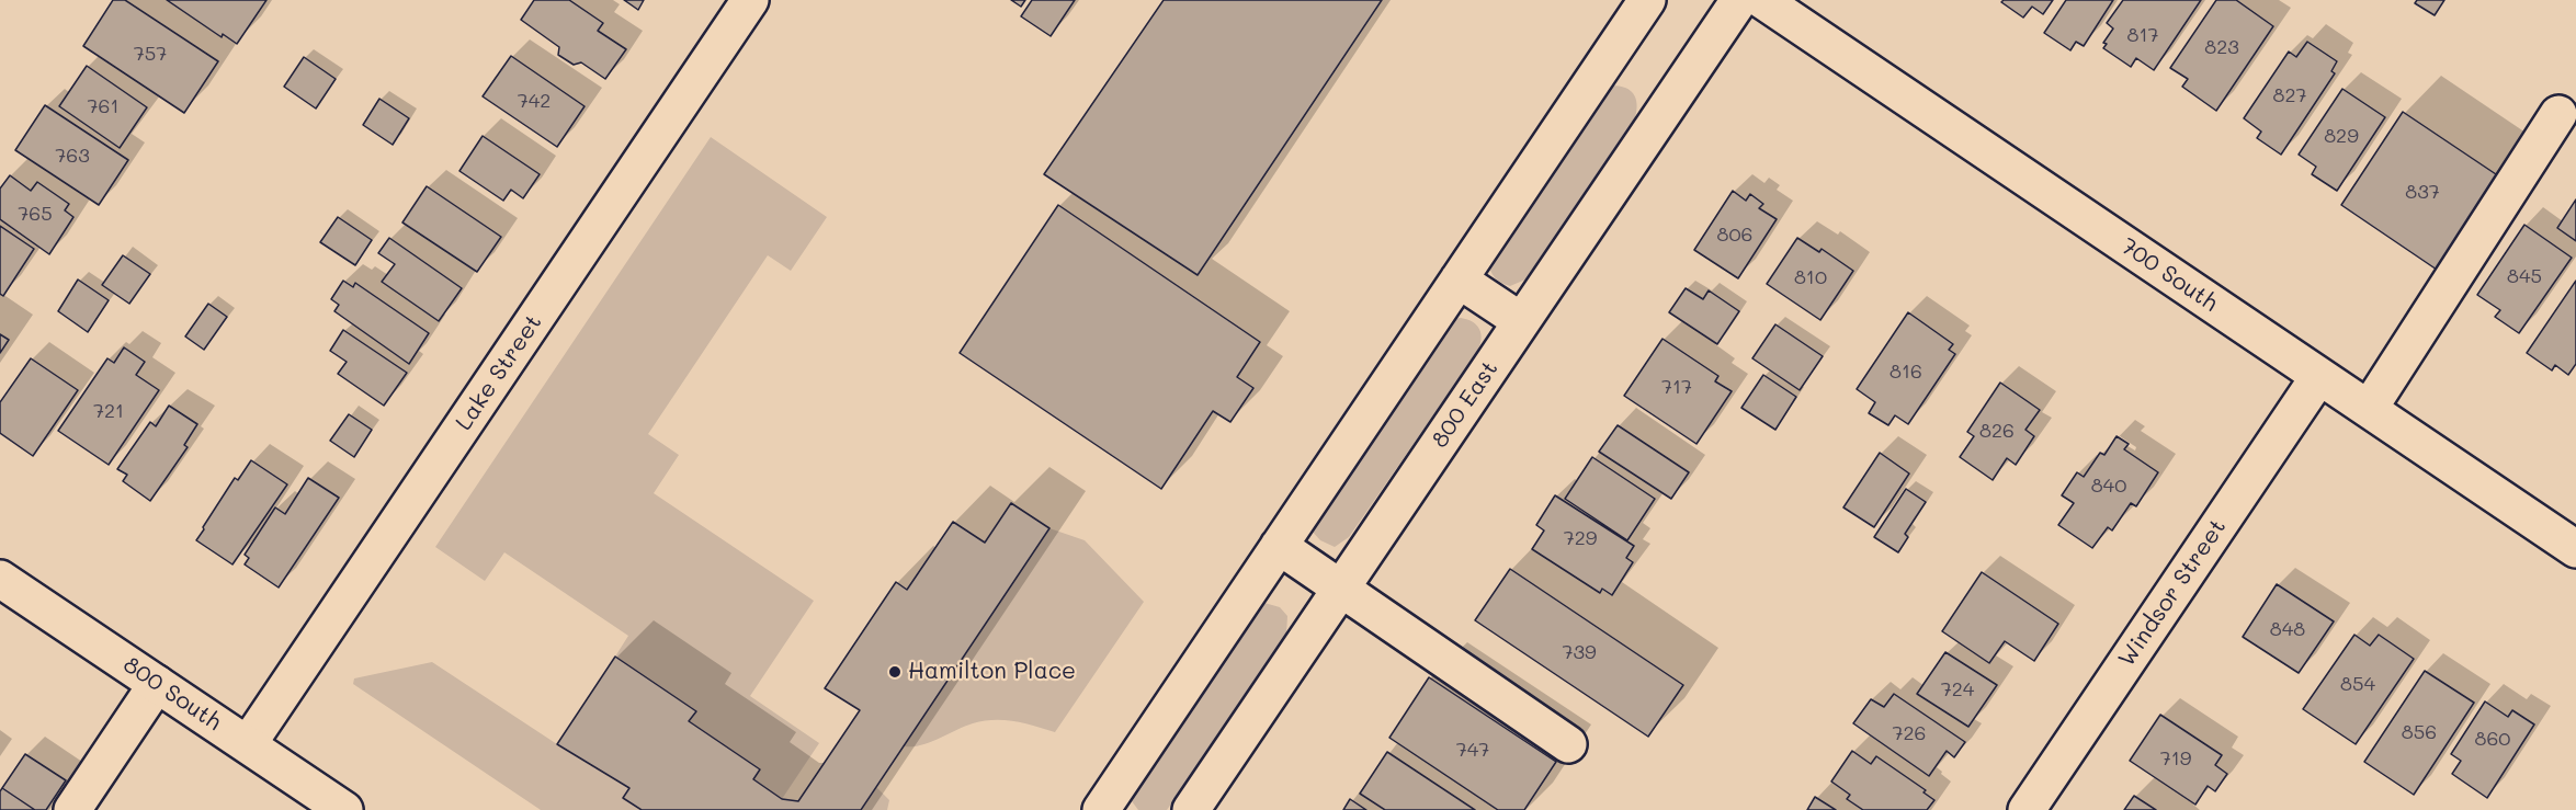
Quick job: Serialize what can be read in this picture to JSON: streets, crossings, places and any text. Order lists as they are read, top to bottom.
{
  "streets": {
    "street": [
      "700 South",
      "Lake Street",
      "800 East",
      "Windsor Street",
      "800 South"
    ]
  },
  "crossings": [
    ["700 South", "Windsor Street"],
    ["Lake Street", "800 South"]
  ],
  "places": ["Hamilton Place"],
  "house_numbers": [
    "817",
    "823",
    "757",
    "827",
    "742",
    "761",
    "829",
    "763",
    "837",
    "765",
    "806",
    "845",
    "810",
    "816",
    "717",
    "721",
    "826",
    "840",
    "729",
    "848",
    "739",
    "854",
    "724",
    "856",
    "726",
    "860",
    "747",
    "719"
  ]
}
